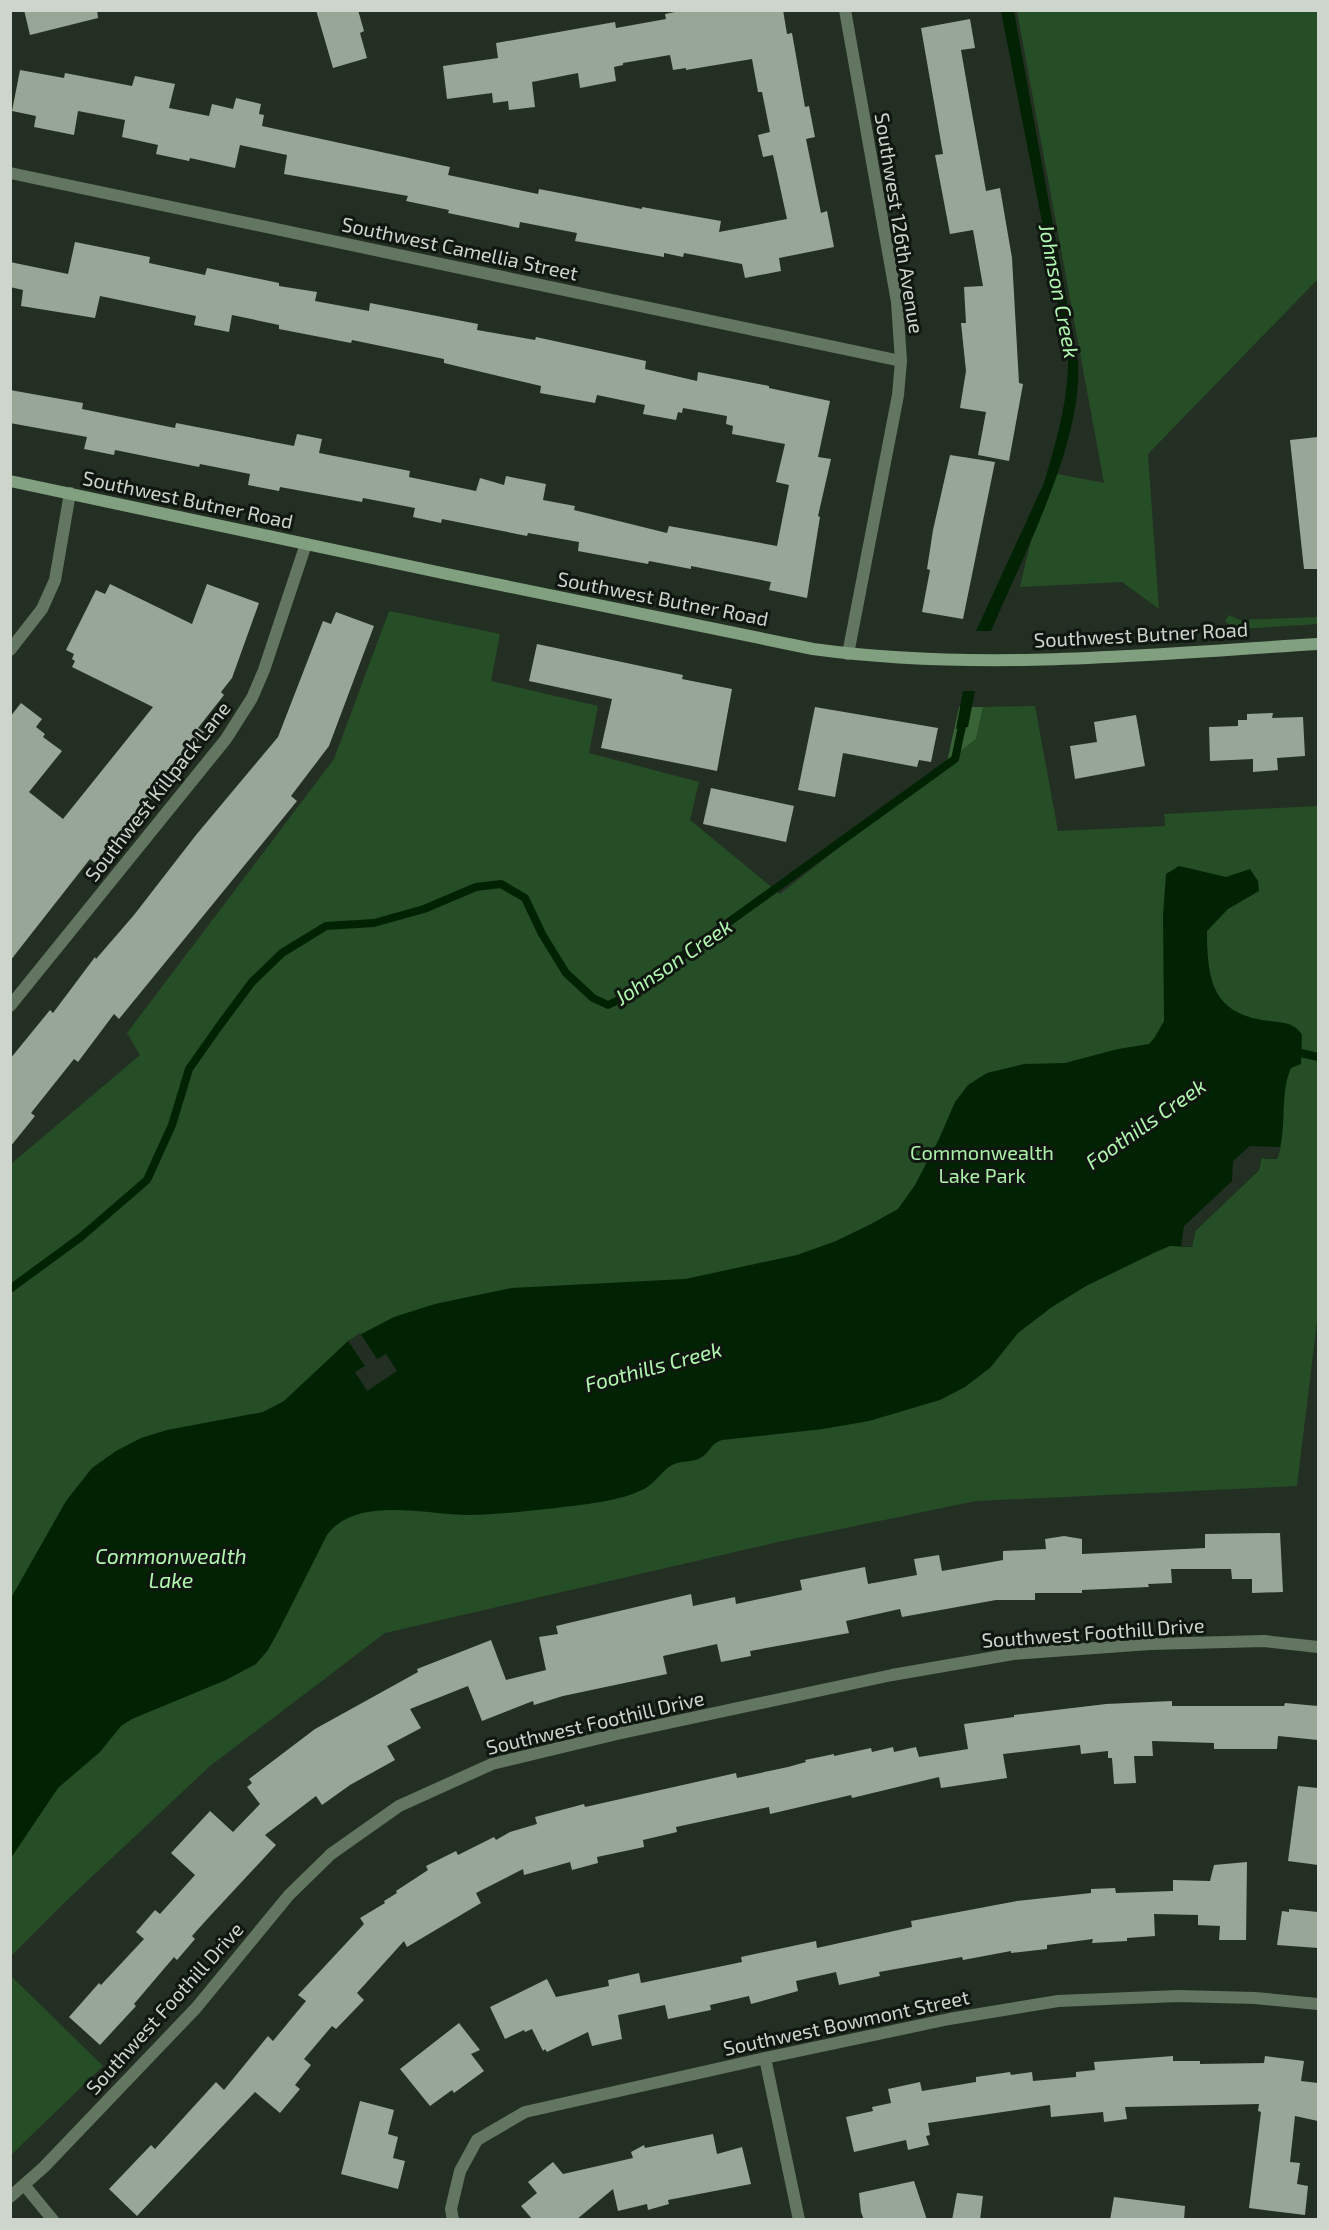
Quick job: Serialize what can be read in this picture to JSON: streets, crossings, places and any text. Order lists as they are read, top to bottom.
{
  "streets": {
    "street": [
      "Southwest 126th Avenue",
      "Southwest Camellia Street",
      "Southwest Butner Road",
      "Southwest Killpack Lane",
      "Southwest Foothill Drive",
      "Southwest Bowmont Street"
    ]
  },
  "crossings": [
    ["Southwest 126th Avenue", "Southwest Camellia Street"],
    ["Southwest 126th Avenue", "Southwest Butner Road"],
    ["Southwest Butner Road", "Southwest Killpack Lane"]
  ],
  "water": ["Johnson Creek", "Foothills Creek", "Commonwealth Lake"],
  "parks": ["Commonwealth Lake Park"]
}
